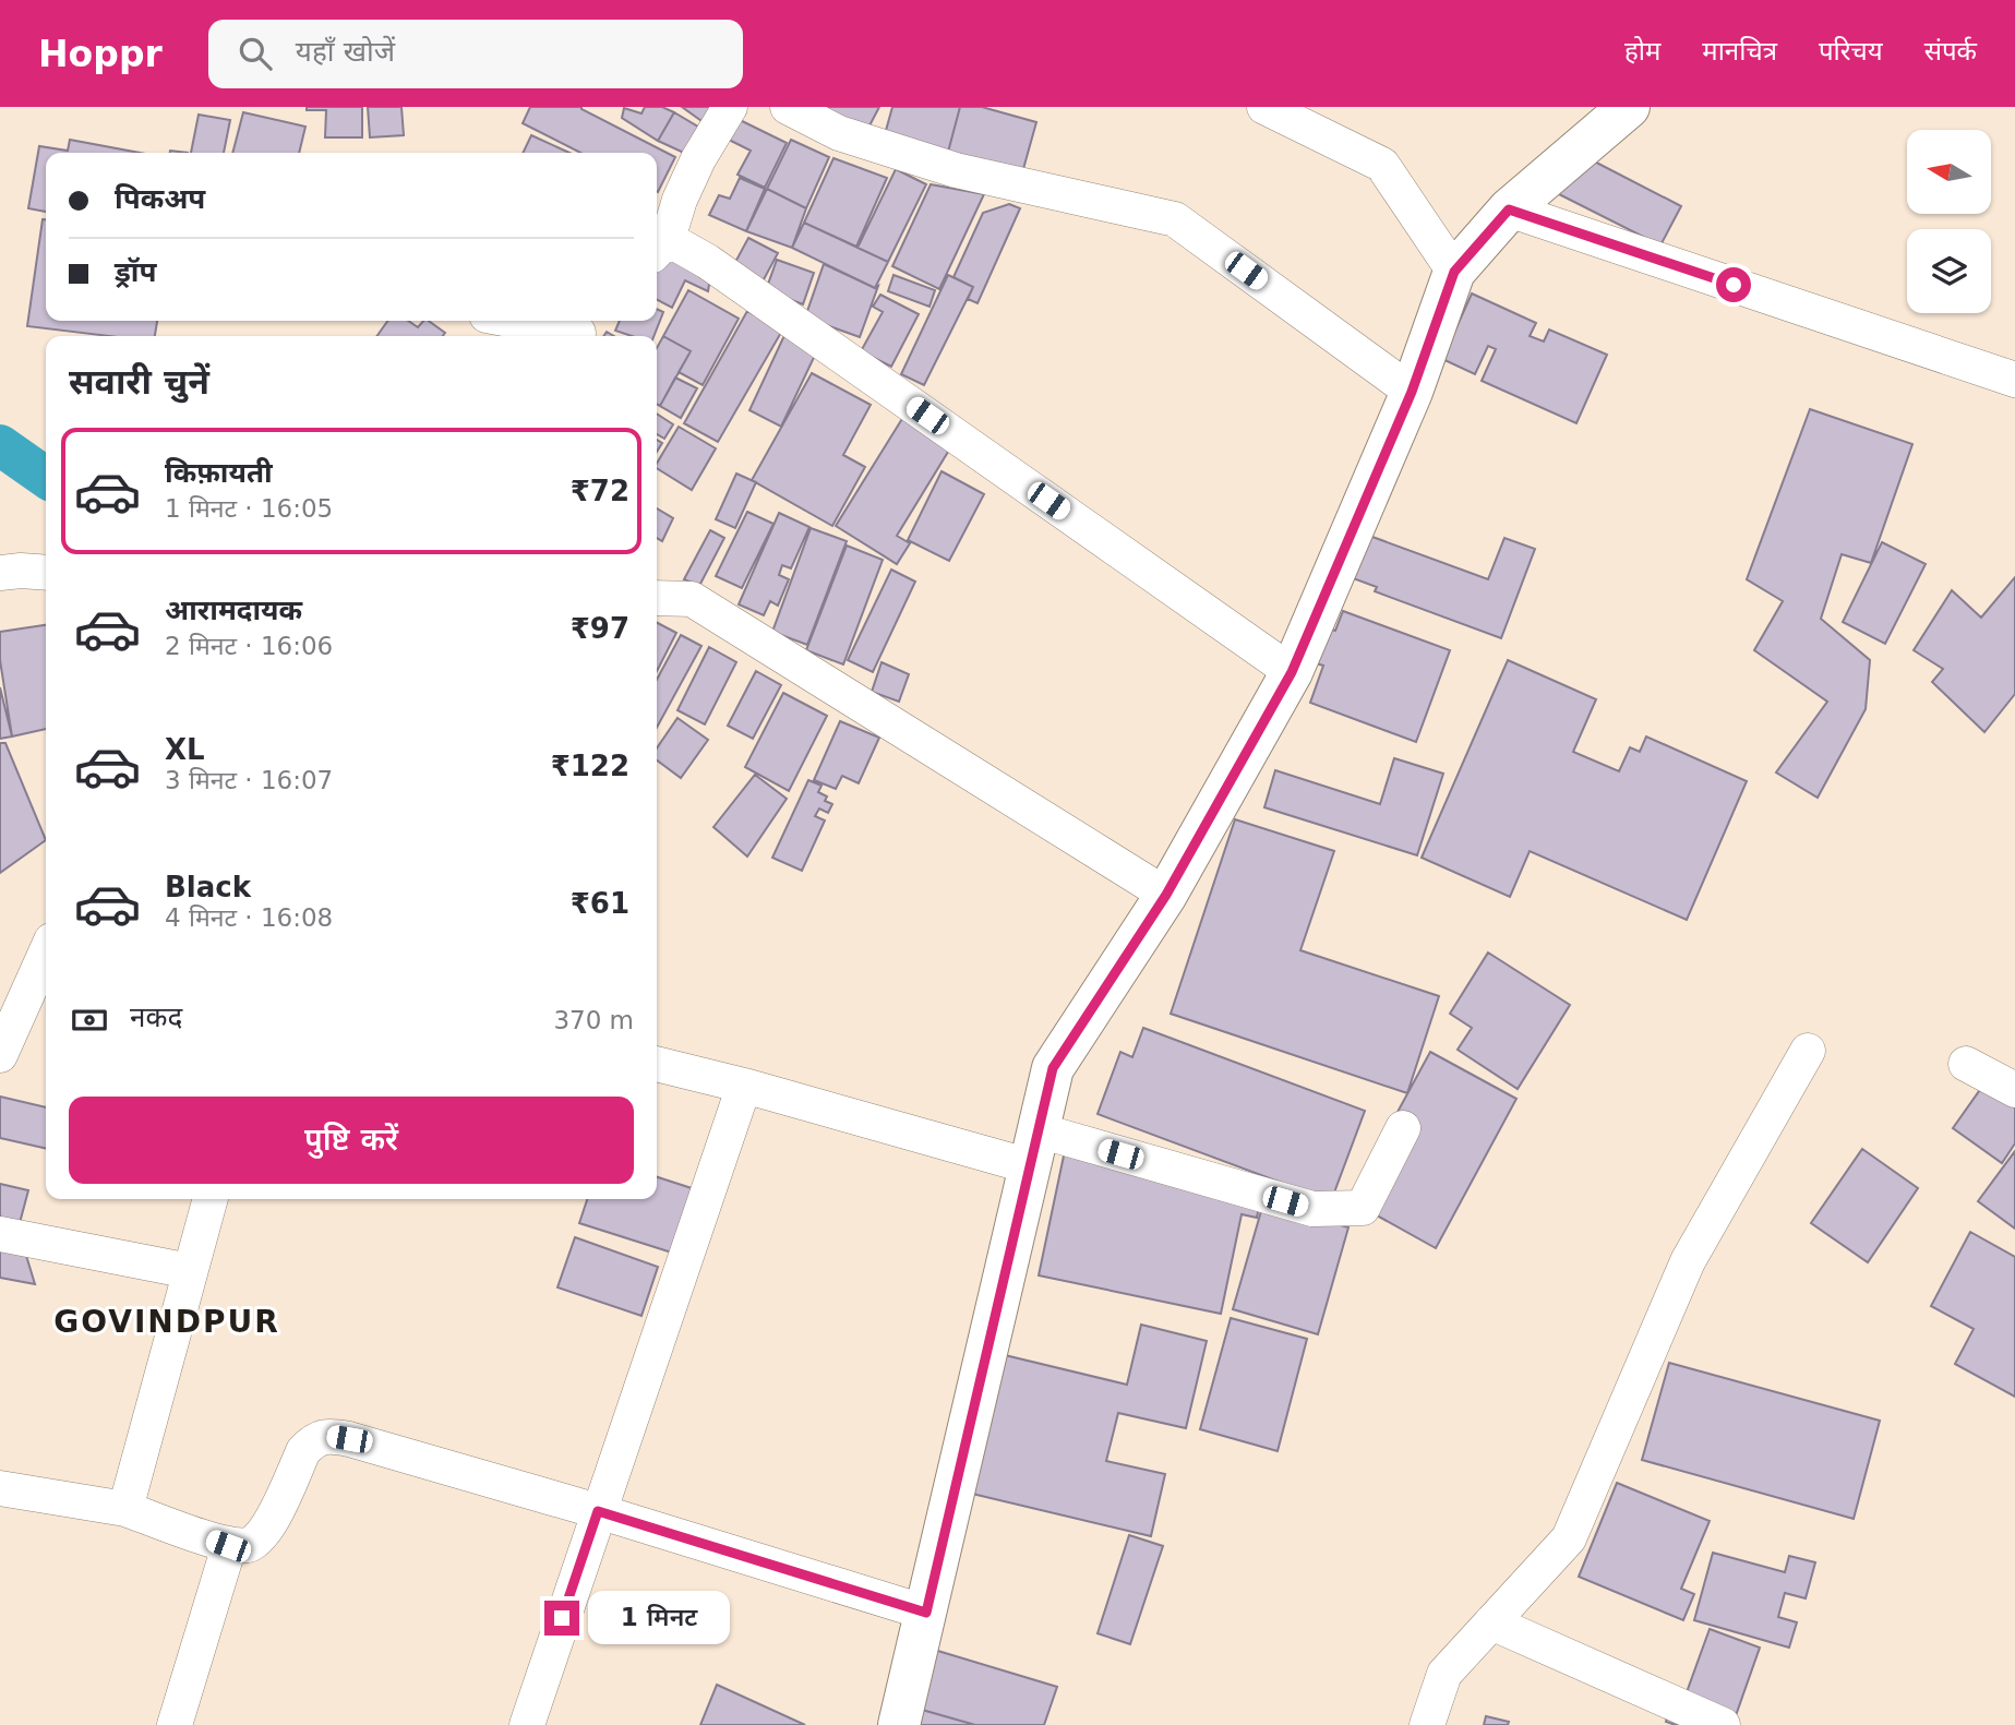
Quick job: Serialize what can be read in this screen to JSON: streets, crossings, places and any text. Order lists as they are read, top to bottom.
{
  "districts": ["GOVINDPUR"],
  "north": "left",
  "page": {
    "header": "Hoppr",
    "search": "यहाँ खोजें",
    "nav": [
      "होम",
      "मानचित्र",
      "परिचय",
      "संपर्क"
    ],
    "banner": ["पिकअप", "ड्रॉप"],
    "heading": "सवारी चुनें",
    "list": [
      {
        "name": "किफ़ायती",
        "note": "1 मिनट · 16:05",
        "value": "₹72"
      },
      {
        "name": "आरामदायक",
        "note": "2 मिनट · 16:06",
        "value": "₹97"
      },
      {
        "name": "XL",
        "note": "3 मिनट · 16:07",
        "value": "₹122"
      },
      {
        "name": "Black",
        "note": "4 मिनट · 16:08",
        "value": "₹61"
      }
    ],
    "pay": ["नकद", "370 m"],
    "buttons": "पुष्टि करें",
    "bubble": "1 मिनट"
  }
}
